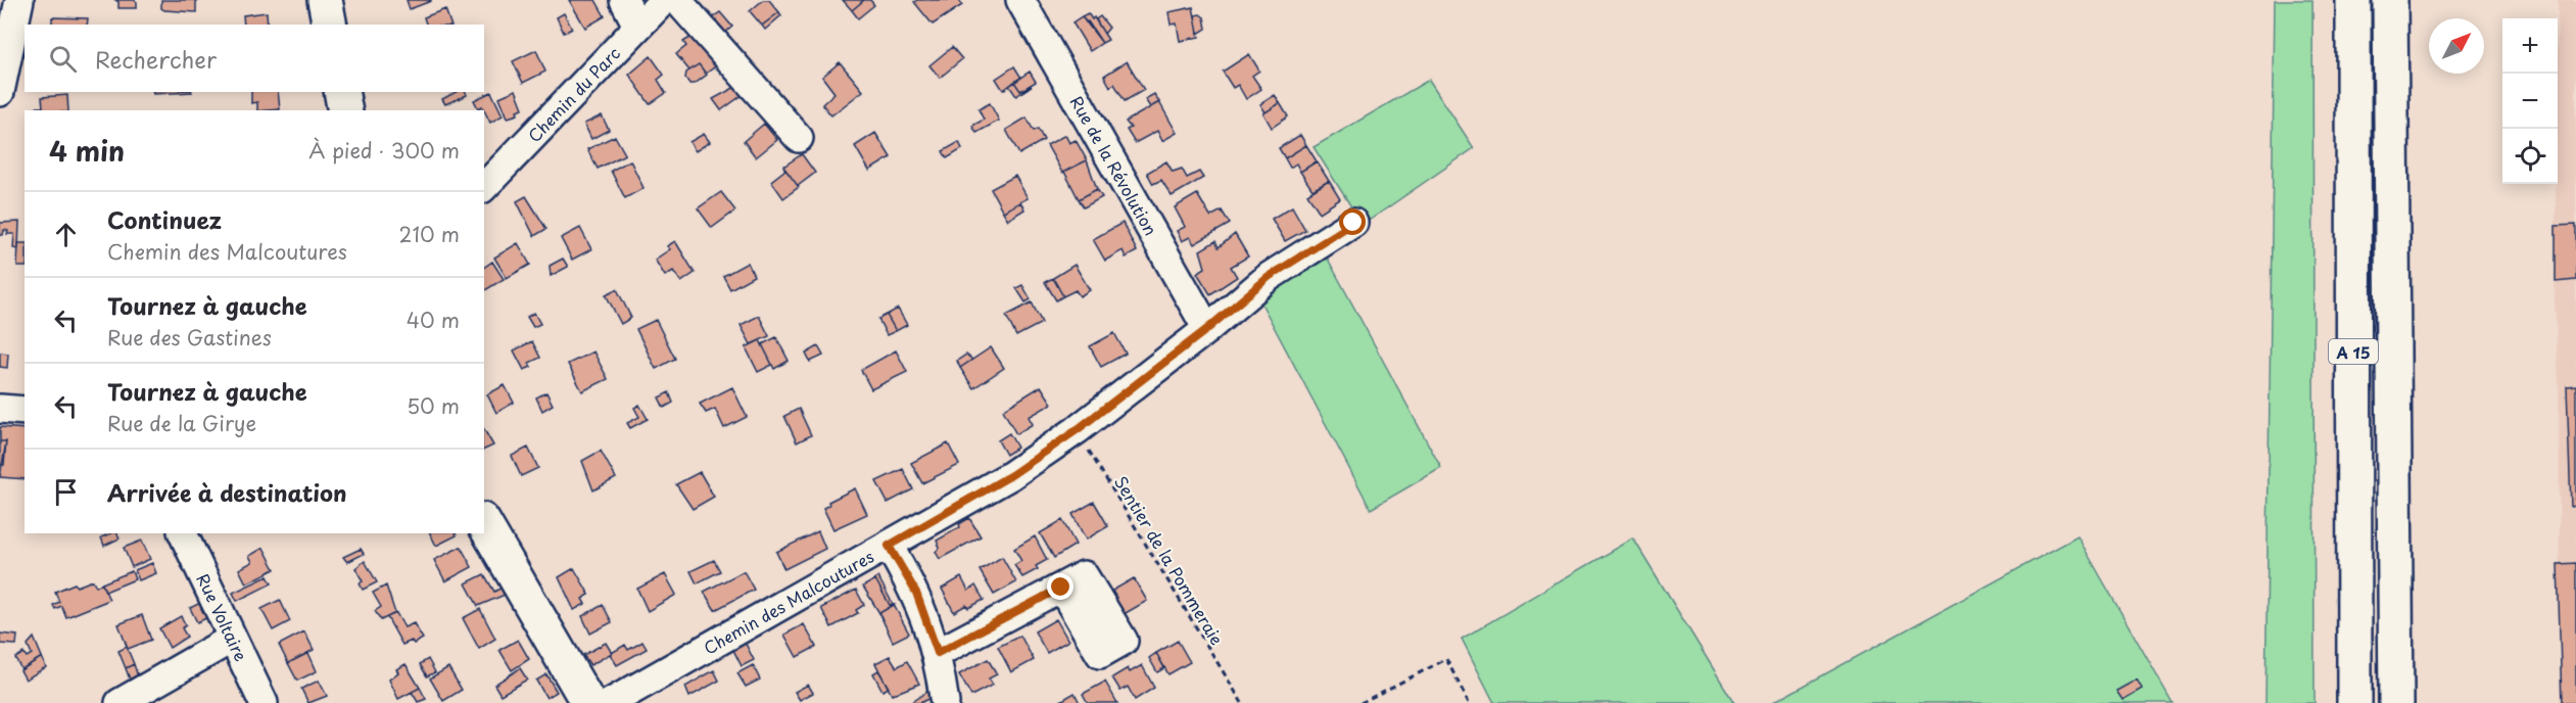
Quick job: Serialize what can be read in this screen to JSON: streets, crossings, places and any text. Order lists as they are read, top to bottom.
{
  "streets": {
    "main road": ["A 15"],
    "street": [
      "Chemin du Parc",
      "Rue de la Révolution",
      "Chemin des Malcoutures",
      "Rue Voltaire"
    ],
    "path": ["Sentier de la Pommeraie"]
  },
  "crossings": [
    ["Rue de la Révolution", "Chemin des Malcoutures"],
    ["Sentier de la Pommeraie", "Chemin des Malcoutures"]
  ],
  "north": "top right",
  "page": {
    "map_buttons": ["+", "−"],
    "search": "Rechercher",
    "heading": ["4 min", "À pied · 300 m"],
    "list": [
      ["Continuez", "Chemin des Malcoutures", "210 m"],
      ["Tournez à gauche", "Rue des Gastines", "40 m"],
      ["Tournez à gauche", "Rue de la Girye", "50 m"],
      "Arrivée à destination"
    ]
  }
}
